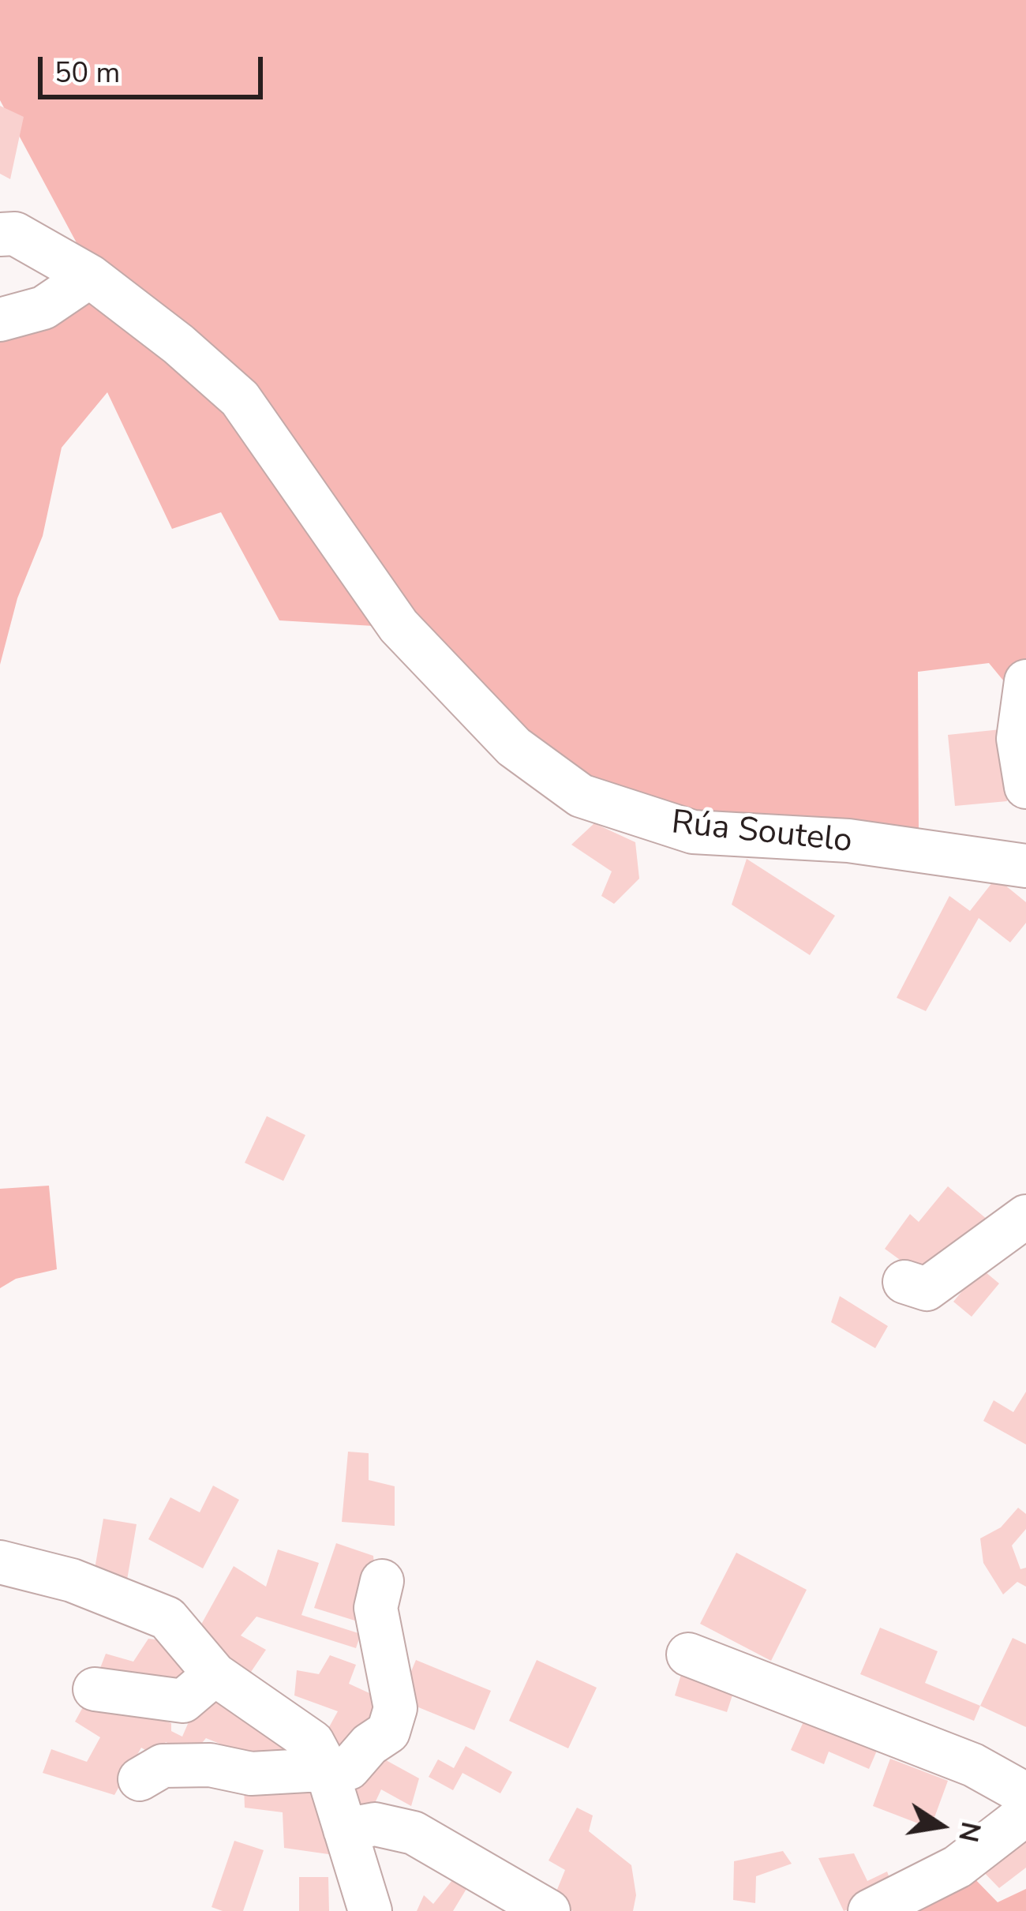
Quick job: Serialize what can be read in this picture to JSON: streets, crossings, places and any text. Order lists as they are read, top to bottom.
{
  "streets": {
    "street": ["Rúa Soutelo"]
  },
  "scale_bar": "50 m",
  "north": "right"
}
